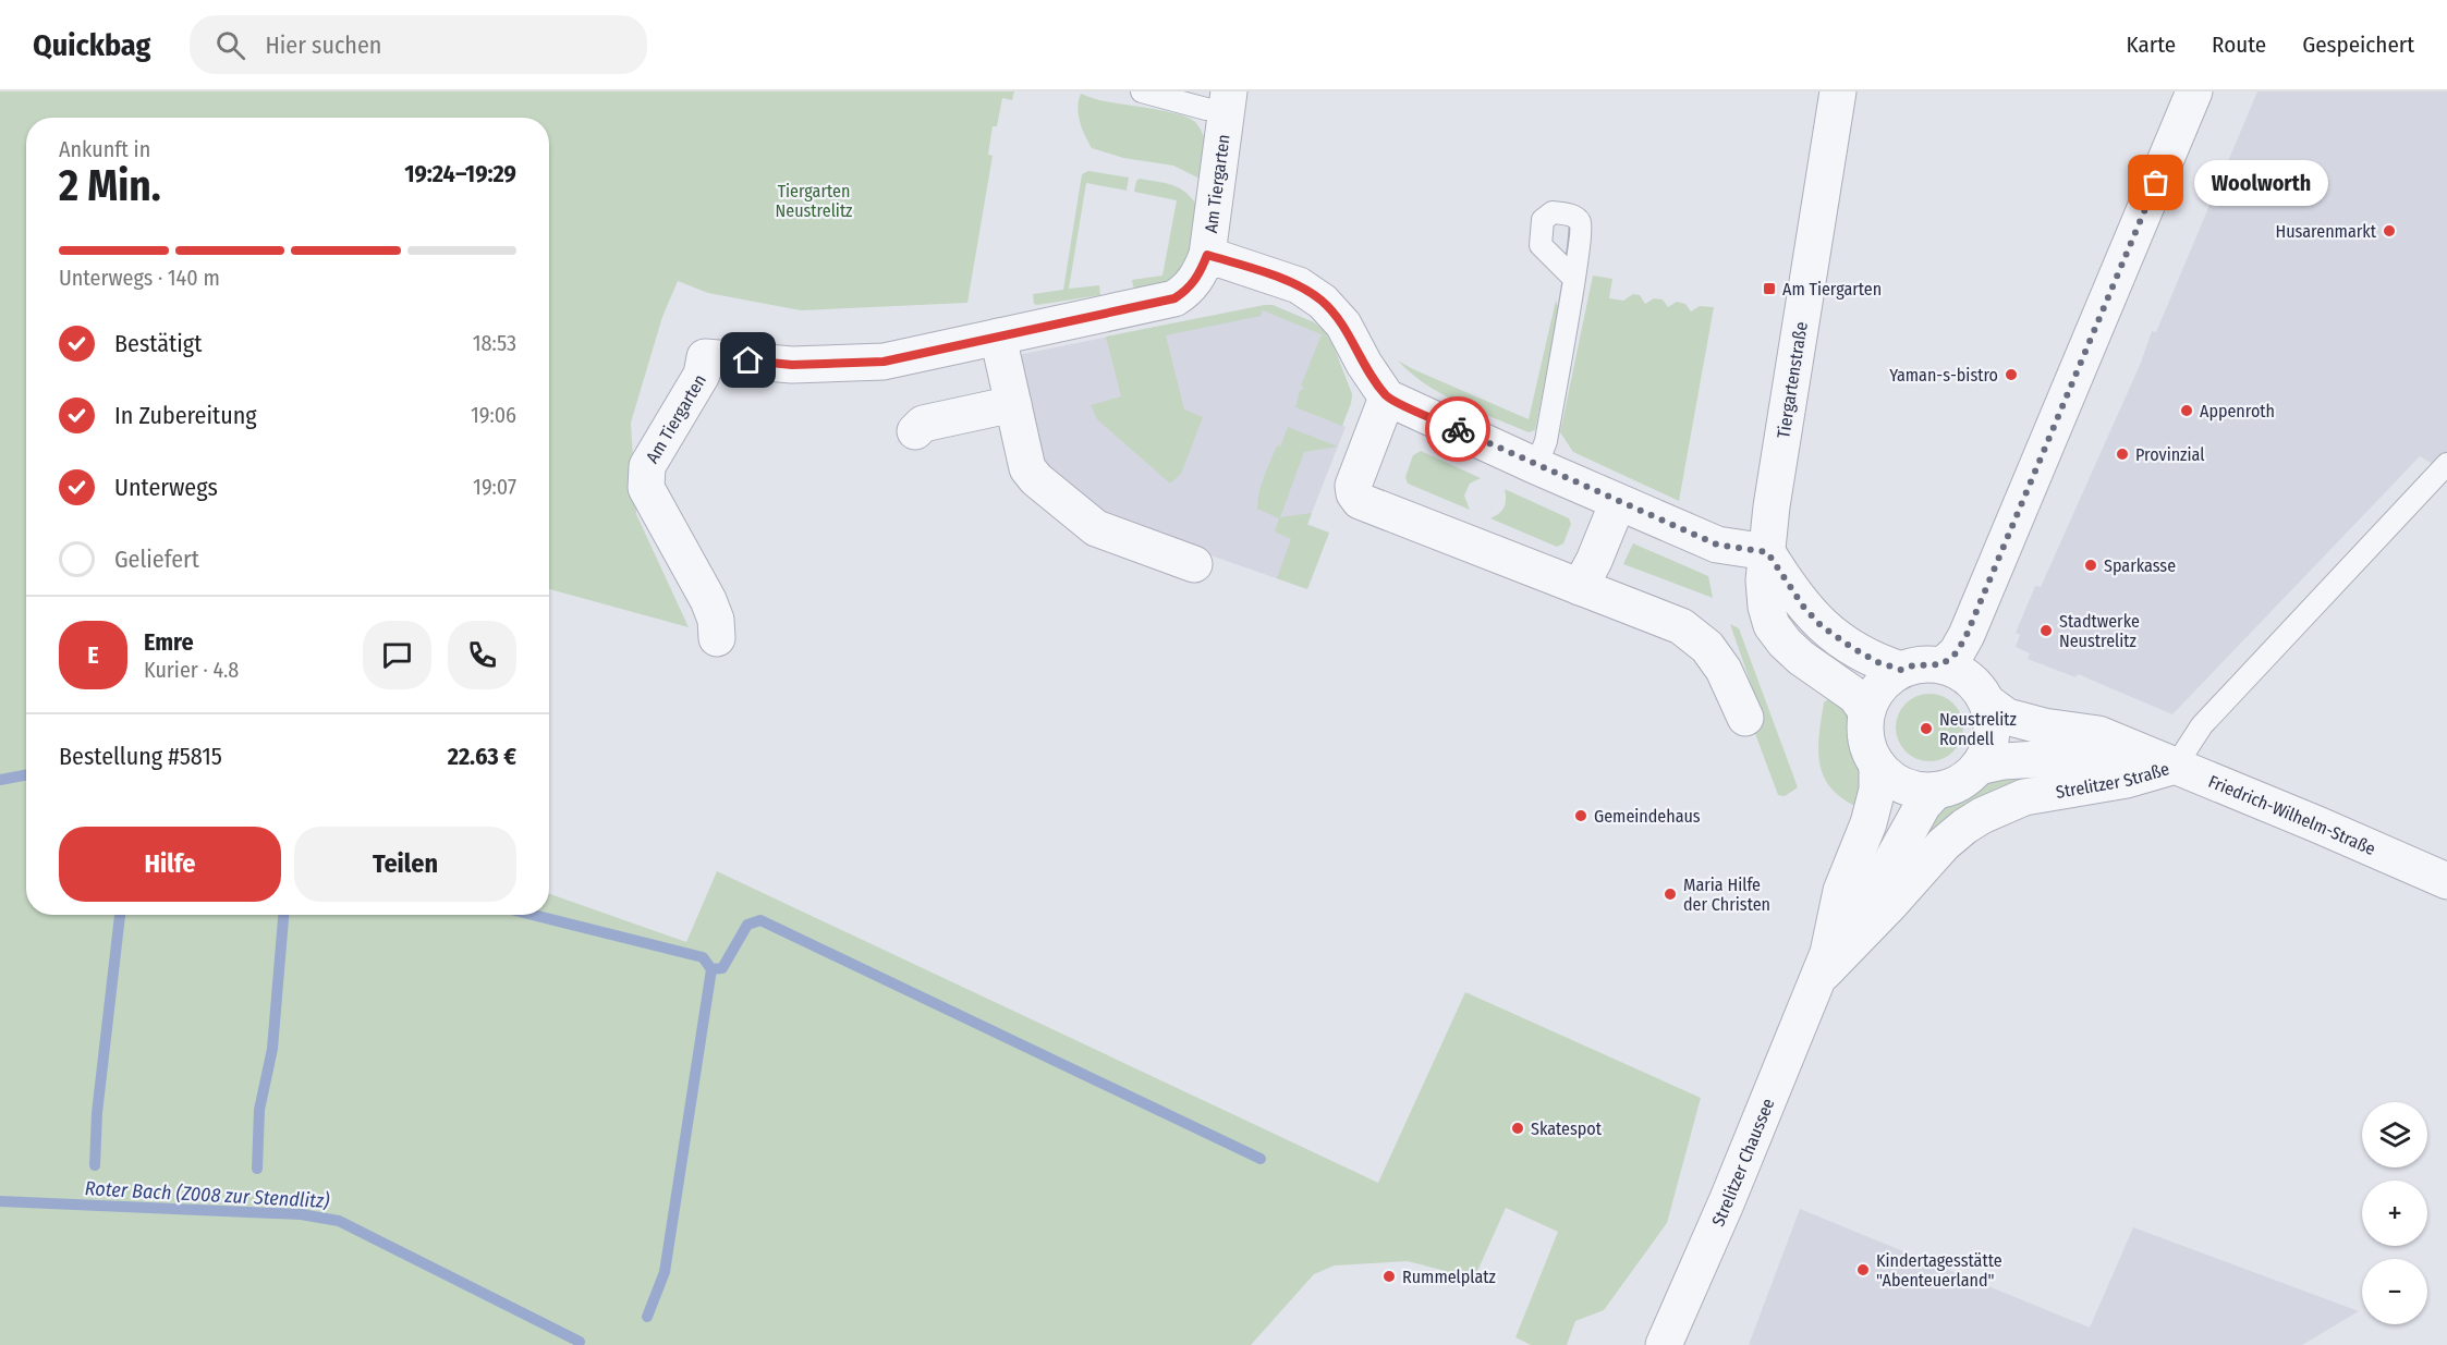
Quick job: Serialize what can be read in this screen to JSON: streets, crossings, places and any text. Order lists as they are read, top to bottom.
{
  "streets": {
    "street": [
      "Am Tiergarten",
      "Tiergartenstraße",
      "Strelitzer Straße",
      "Friedrich-Wilhelm-Straße",
      "Strelitzer Chaussee"
    ]
  },
  "crossings": [
    ["Am Tiergarten", "Tiergartenstraße"],
    ["Tiergartenstraße", "Friedrich-Wilhelm-Straße"],
    ["Strelitzer Straße", "Friedrich-Wilhelm-Straße"],
    ["Strelitzer Straße", "Strelitzer Chaussee"]
  ],
  "water": ["Roter Bach (Z008 zur Stendlitz)"],
  "parks": ["Tiergarten Neustrelitz"],
  "places": {
    "other": [
      "Woolworth",
      "Husarenmarkt",
      "Yaman-s-bistro",
      "Appenroth",
      "Provinzial",
      "Sparkasse",
      "Stadtwerke Neustrelitz",
      "Neustrelitz Rondell",
      "Gemeindehaus",
      "Maria Hilfe der Christen",
      "Skatespot",
      "Kindertagesstätte \"Abenteuerland\"",
      "Rummelplatz"
    ],
    "transit": ["Am Tiergarten"]
  },
  "page": {
    "header": "Quickbag",
    "search": "Hier suchen",
    "nav": ["Karte", "Route", "Gespeichert"],
    "heading": ["2 Min.", "Ankunft in", "19:24–19:29"],
    "panel": [
      "Emre",
      "Kurier · 4.8",
      "Bestellung #5815",
      "22.63 €"
    ],
    "bubble": "Woolworth",
    "bar": "Unterwegs · 140 m",
    "list": [
      ["Bestätigt", "18:53"],
      ["In Zubereitung", "19:06"],
      ["Unterwegs", "19:07"],
      "Geliefert"
    ],
    "round": "E",
    "buttons": ["Hilfe", "Teilen"],
    "map_buttons": ["+", "−"]
  }
}
